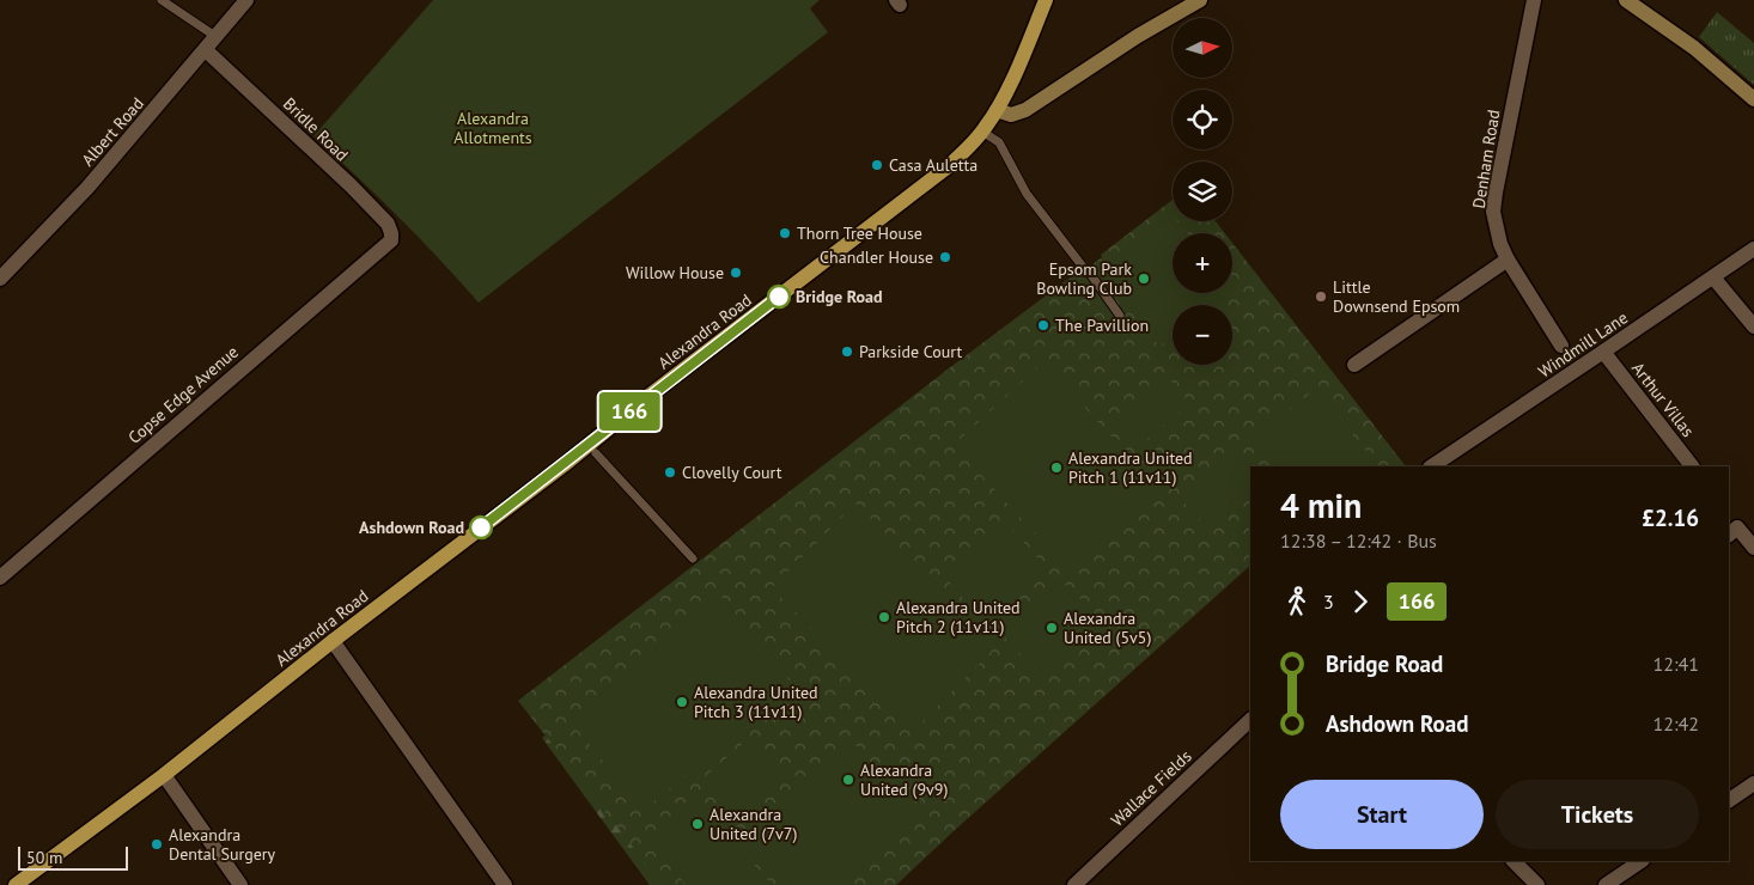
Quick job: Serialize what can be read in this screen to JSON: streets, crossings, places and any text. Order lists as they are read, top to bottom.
{
  "streets": {
    "main road": ["Alexandra Road"],
    "street": [
      "Bridle Road",
      "Albert Road",
      "Denham Road",
      "Windmill Lane",
      "Copse Edge Avenue",
      "Arthur Villas",
      "Wallace Fields"
    ]
  },
  "crossings": [
    ["Bridle Road", "Albert Road"],
    ["Bridle Road", "Copse Edge Avenue"],
    ["Windmill Lane", "Arthur Villas"]
  ],
  "parks": ["Alexandra Allotments"],
  "places": [
    "Casa Auletta",
    "Thorn Tree House",
    "Chandler House",
    "Willow House",
    "Epsom Park Bowling Club",
    "Bridge Road",
    "Little Downsend Epsom",
    "The Pavillion",
    "Parkside Court",
    "Alexandra United Pitch 1 (11v11)",
    "Clovelly Court",
    "Ashdown Road",
    "Alexandra United Pitch 2 (11v11)",
    "Alexandra United (5v5)",
    "Alexandra United Pitch 3 (11v11)",
    "Alexandra United (9v9)",
    "Alexandra United (7v7)",
    "Alexandra Dental Surgery"
  ],
  "lines": ["bus line 166"],
  "scale_bar": "50 m",
  "north": "right",
  "page": {
    "on_map": "166",
    "map_buttons": ["+", "−"],
    "heading": ["4 min", "12:38 – 12:42 · Bus", "£2.16"],
    "legs": ["3", "166"],
    "list": [
      {
        "name": "Bridge Road",
        "value": "12:41"
      },
      {
        "name": "Ashdown Road",
        "value": "12:42"
      }
    ],
    "buttons": ["Start", "Tickets"],
    "scale": "50 m"
  }
}
